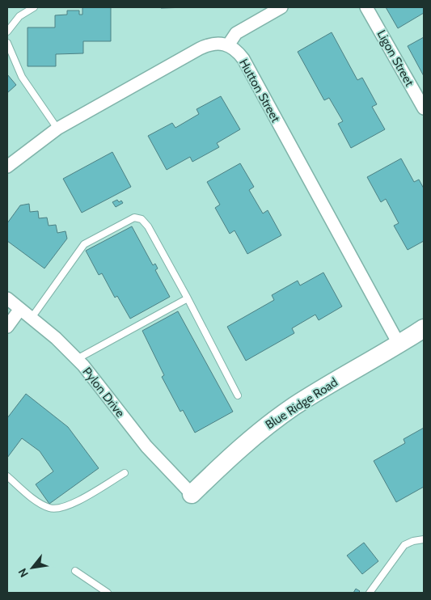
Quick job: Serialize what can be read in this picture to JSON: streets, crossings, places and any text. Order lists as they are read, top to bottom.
{
  "streets": {
    "main road": ["Blue Ridge Road"],
    "street": ["Ligon Street", "Hutton Street", "Pylon Drive"]
  },
  "crossings": [
    ["Hutton Street", "Blue Ridge Road"],
    ["Pylon Drive", "Blue Ridge Road"]
  ],
  "north": "bottom left"
}
